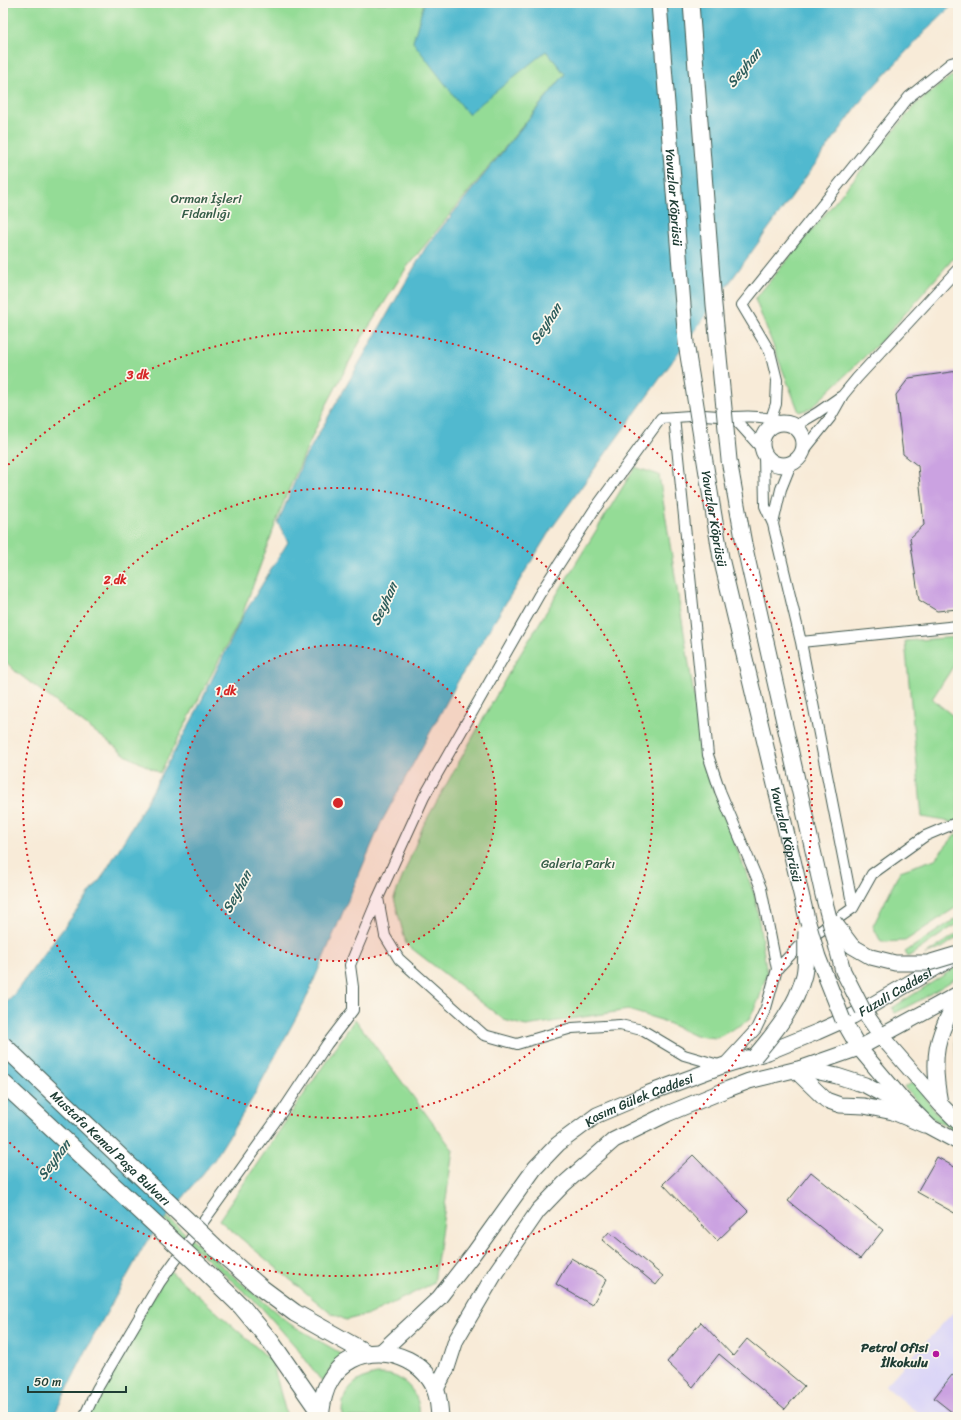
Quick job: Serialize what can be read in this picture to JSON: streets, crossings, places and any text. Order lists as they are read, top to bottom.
{
  "streets": {
    "main road": [
      "Yavuzlar Köprüsü",
      "Fuzuli Caddesi",
      "Kasım Gülek Caddesi",
      "Mustafa Kemal Paşa Bulvarı"
    ]
  },
  "crossings": [
    ["Yavuzlar Köprüsü", "Fuzuli Caddesi"],
    ["Yavuzlar Köprüsü", "Kasım Gülek Caddesi"],
    ["Fuzuli Caddesi", "Kasım Gülek Caddesi"],
    ["Kasım Gülek Caddesi", "Mustafa Kemal Paşa Bulvarı"]
  ],
  "water": ["Seyhan"],
  "parks": ["Orman İşleri Fidanlığı", "Galeria Parkı"],
  "places": ["Petrol Ofisi İlkokulu"],
  "scale_bar": "50 m",
  "rings": ["3 dk", "2 dk", "1 dk"]
}
